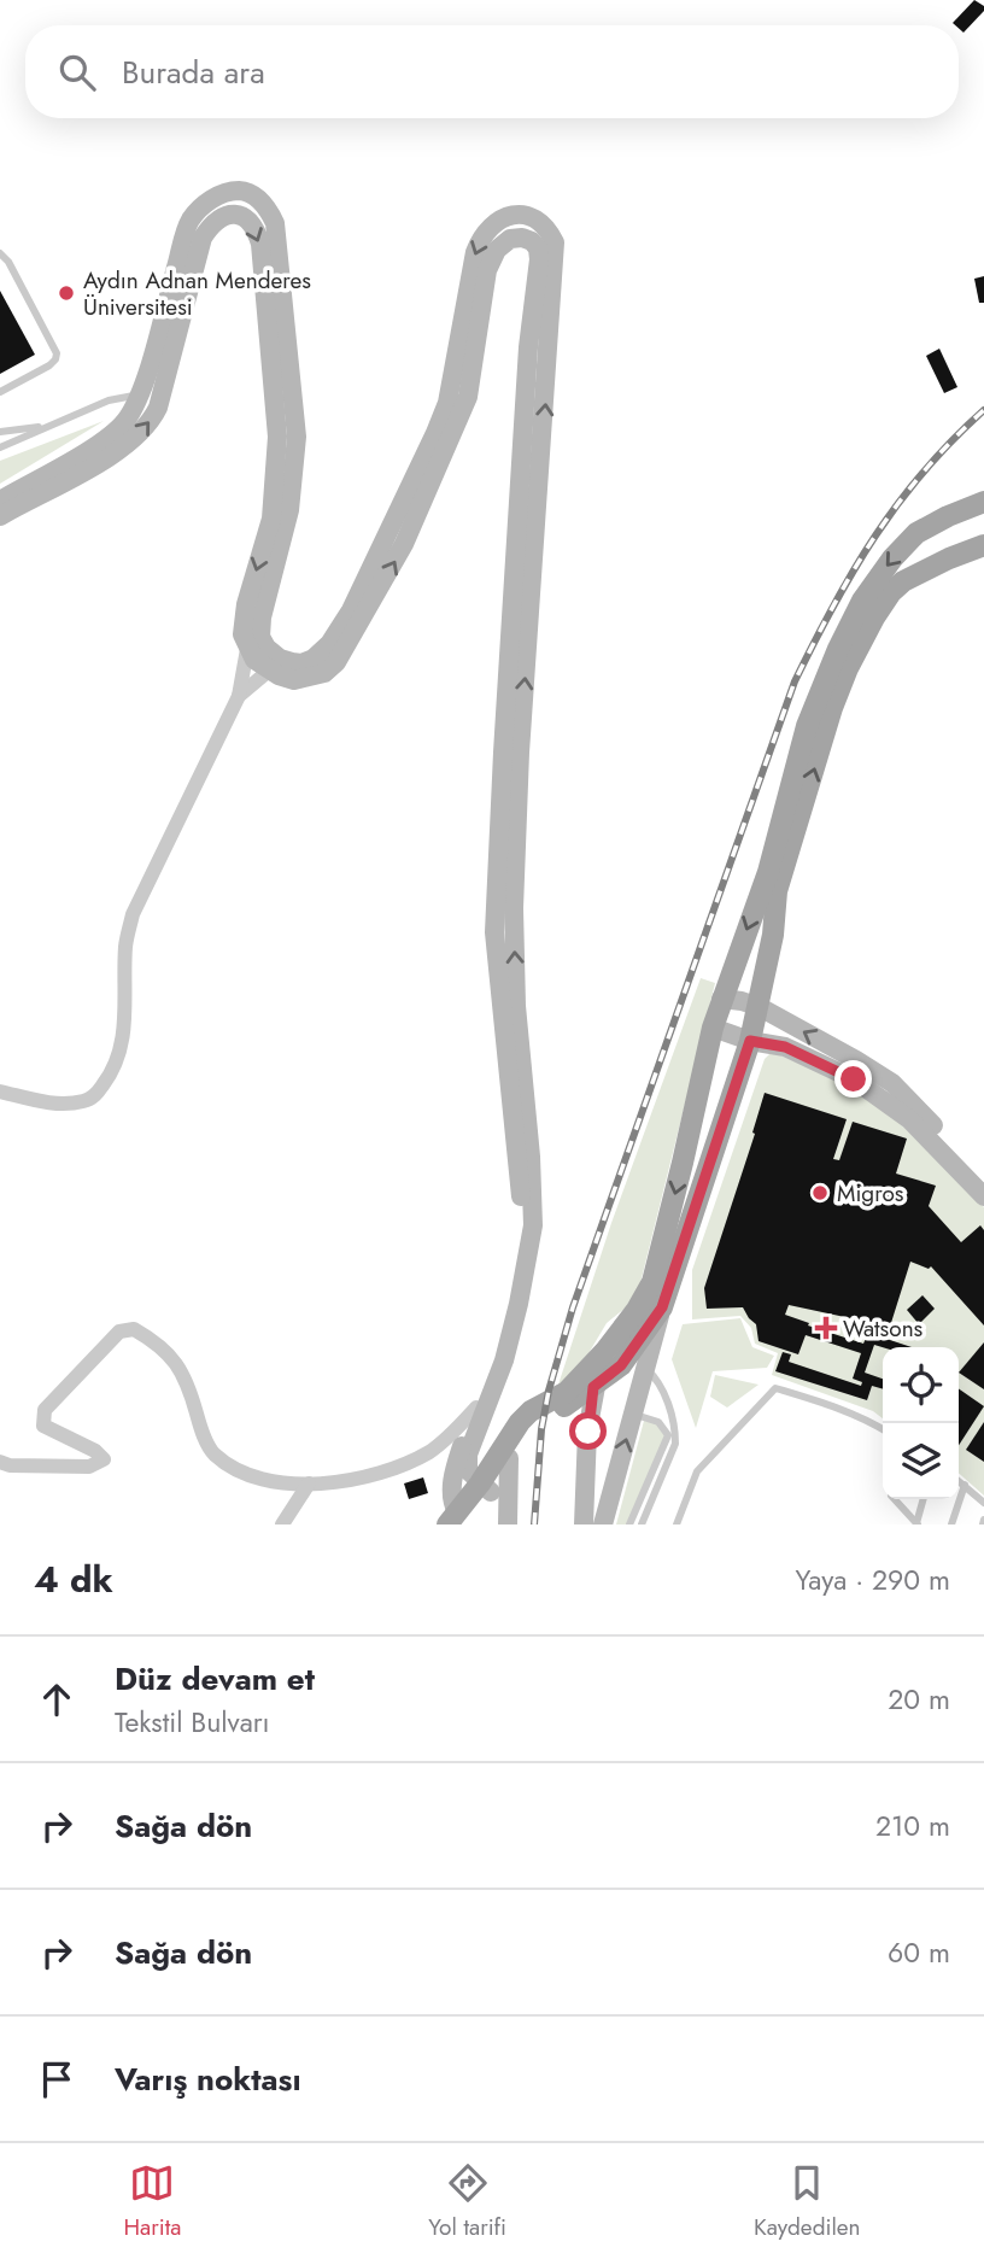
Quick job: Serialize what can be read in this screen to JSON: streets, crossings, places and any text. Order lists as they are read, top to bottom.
{
  "places": {
    "other": ["Aydın Adnan Menderes Üniversitesi", "Migros"],
    "health": ["Watsons"]
  },
  "page": {
    "search": "Burada ara",
    "heading": ["4 dk", "Yaya · 290 m"],
    "list": [
      ["Düz devam et", "Tekstil Bulvarı", "20 m"],
      ["Sağa dön", "210 m"],
      ["Sağa dön", "60 m"],
      "Varış noktası"
    ],
    "nav": ["Harita", "Yol tarifi", "Kaydedilen"]
  }
}
